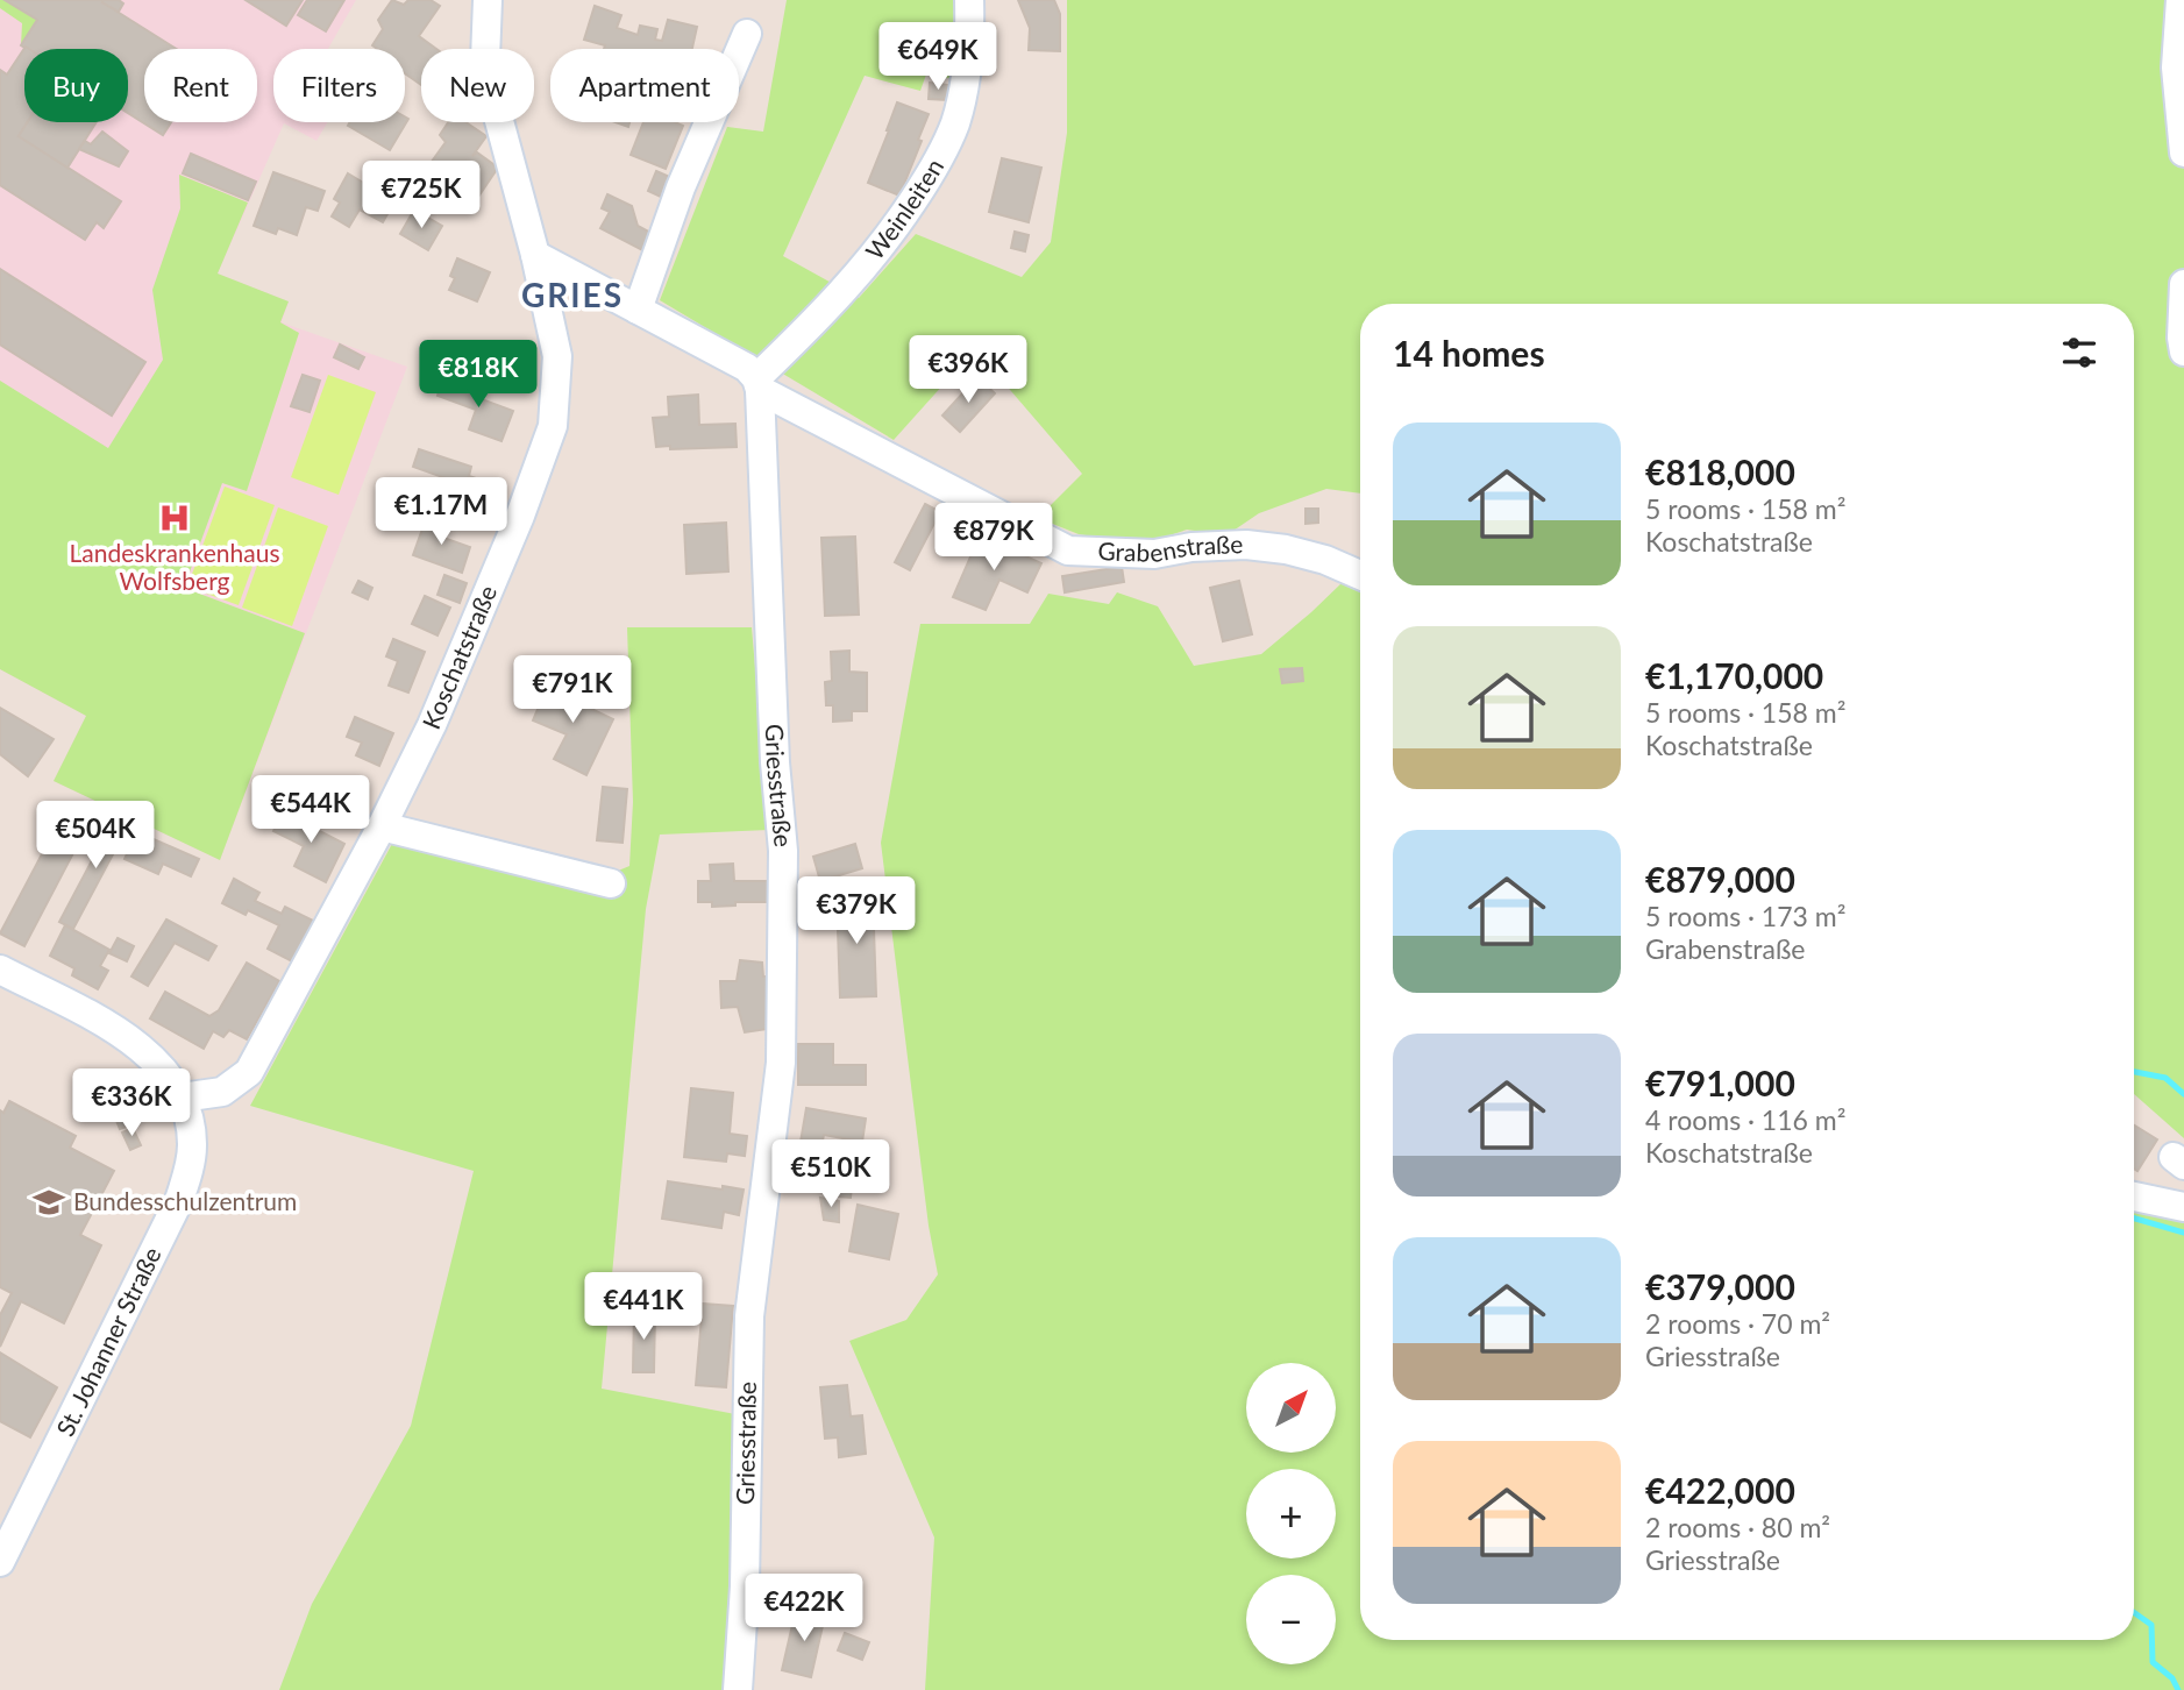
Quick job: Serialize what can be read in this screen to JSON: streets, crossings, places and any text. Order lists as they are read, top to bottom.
{
  "streets": {
    "street": [
      "Weinleiten",
      "Grabenstraße",
      "Koschatstraße",
      "Griesstraße",
      "St. Johanner Straße"
    ]
  },
  "crossings": [
    ["Weinleiten", "Grabenstraße"],
    ["Weinleiten", "Griesstraße"],
    ["Grabenstraße", "Griesstraße"],
    ["Koschatstraße", "St. Johanner Straße"]
  ],
  "districts": ["GRIES"],
  "places": {
    "hospital": ["Landeskrankenhaus Wolfsberg"],
    "school or university": ["Bundesschulzentrum"]
  },
  "north": "top right",
  "page": {
    "price": [
      "€649K",
      "€725K",
      "€396K",
      "€818K",
      "€1.17M",
      "€879K",
      "€791K",
      "€544K",
      "€504K",
      "€379K",
      "€336K",
      "€510K",
      "€441K",
      "€422K"
    ],
    "chip": [
      "Buy",
      "Rent",
      "Filters",
      "New",
      "Apartment"
    ],
    "heading": "14 homes",
    "list": [
      {
        "name": "€818,000",
        "note": "5 rooms · 158 m² · Koschatstraße"
      },
      {
        "name": "€1,170,000",
        "note": "5 rooms · 158 m² · Koschatstraße"
      },
      {
        "name": "€879,000",
        "note": "5 rooms · 173 m² · Grabenstraße"
      },
      {
        "name": "€791,000",
        "note": "4 rooms · 116 m² · Koschatstraße"
      },
      {
        "name": "€379,000",
        "note": "2 rooms · 70 m² · Griesstraße"
      },
      {
        "name": "€422,000",
        "note": "2 rooms · 80 m² · Griesstraße"
      }
    ],
    "map_buttons": ["+", "−"]
  }
}
